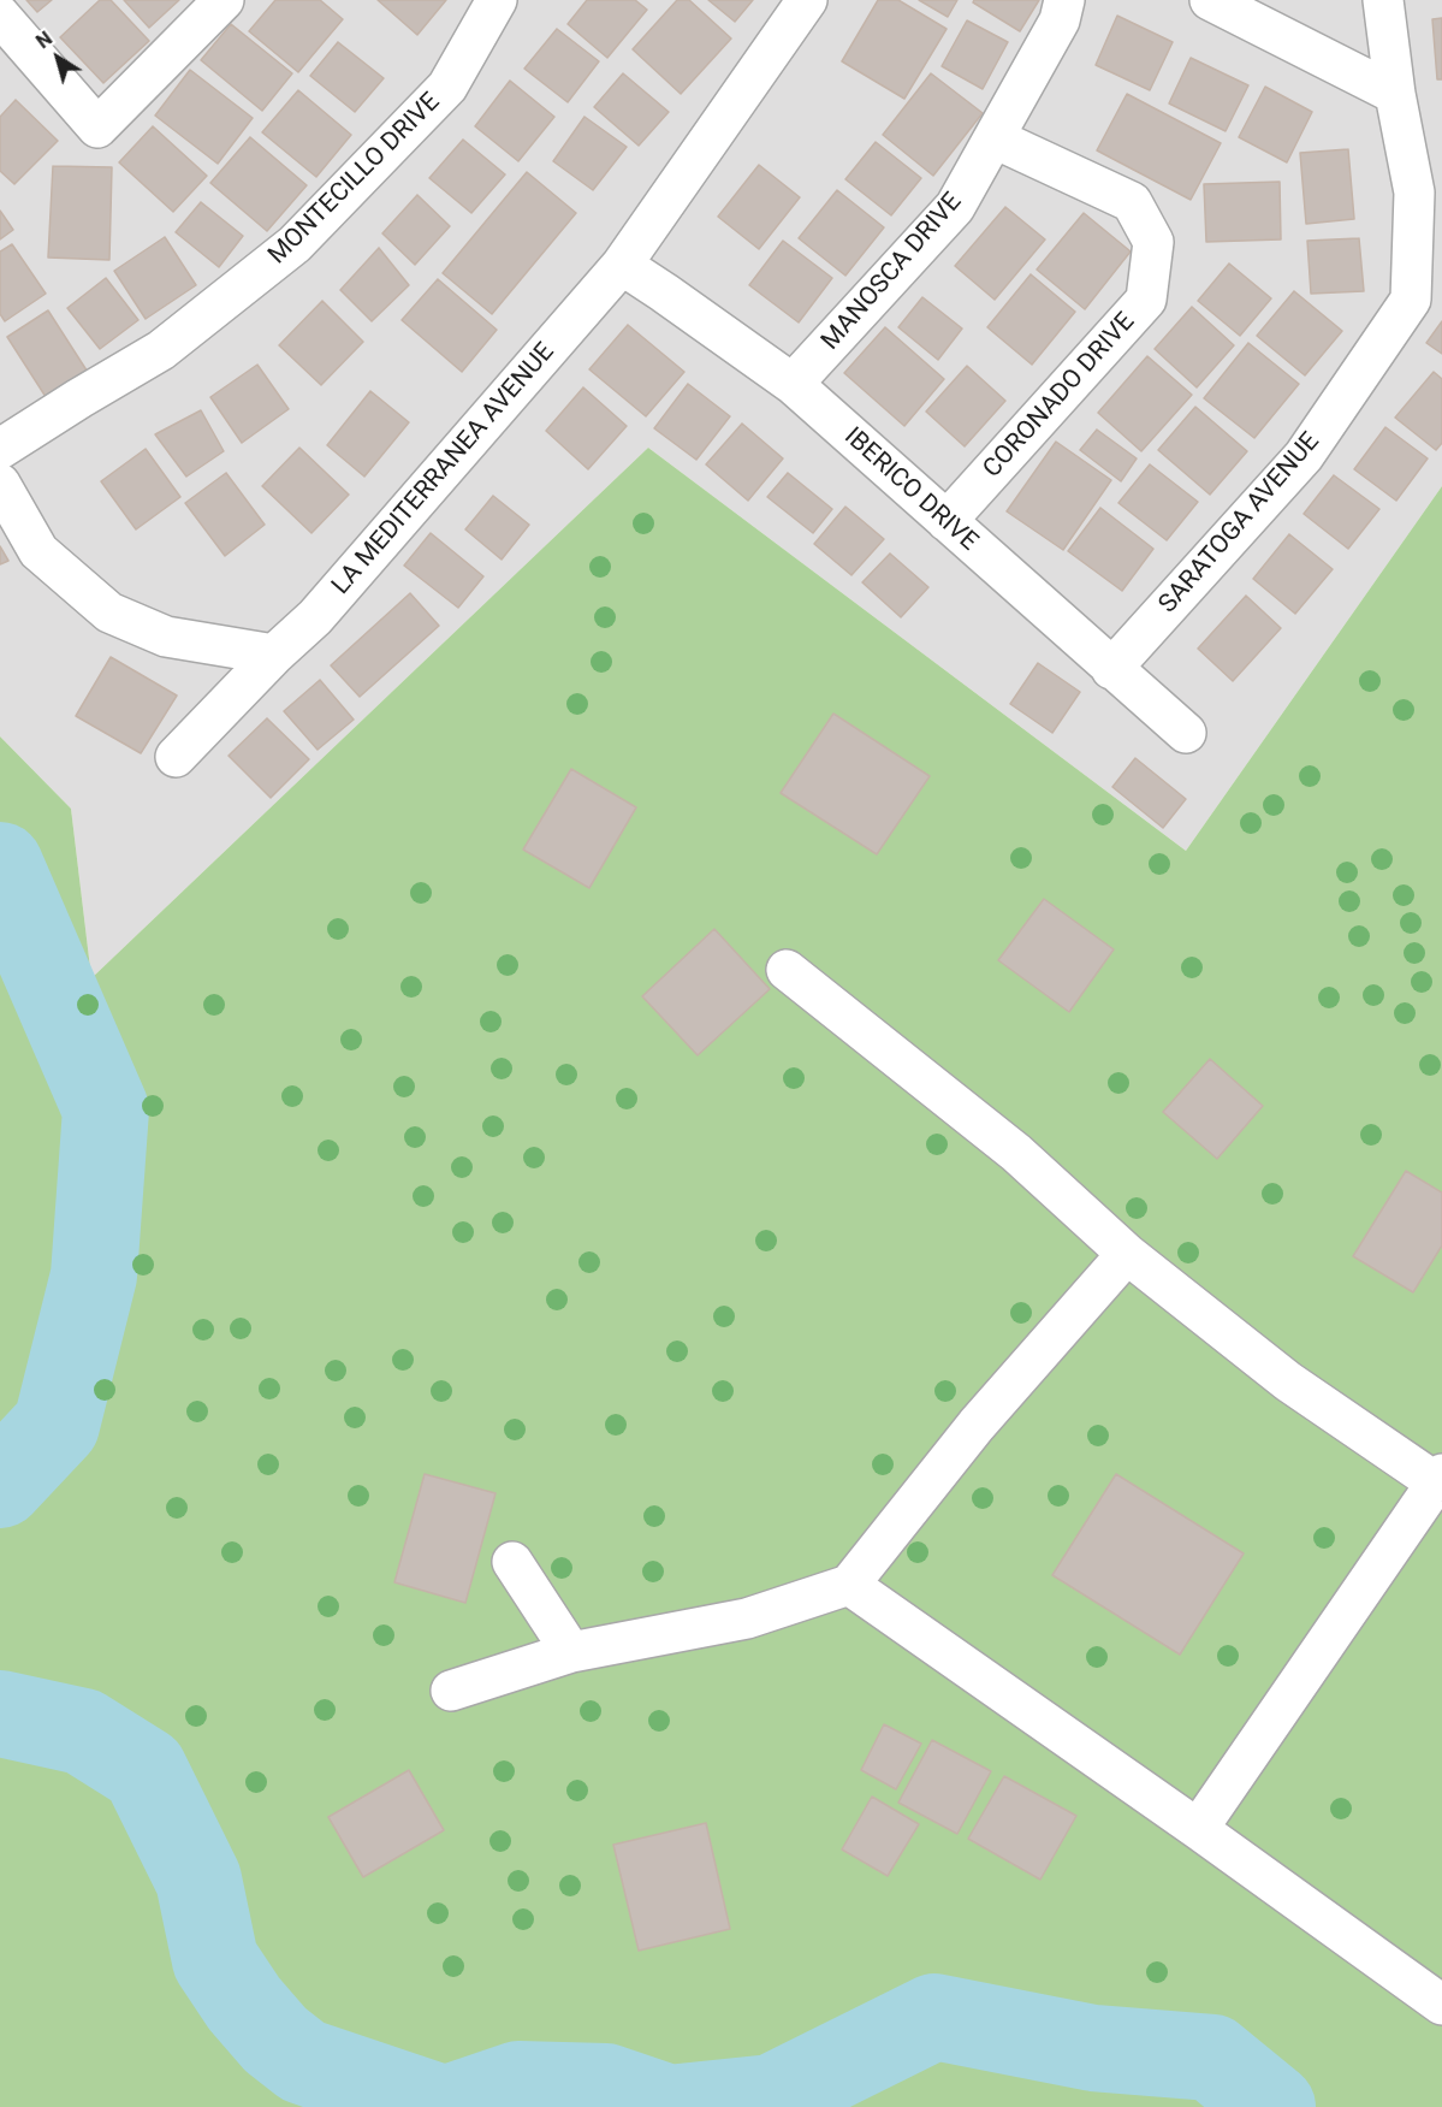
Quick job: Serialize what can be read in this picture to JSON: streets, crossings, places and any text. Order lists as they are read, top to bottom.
{
  "streets": {
    "street": [
      "MONTECILLO DRIVE",
      "MANOSCA DRIVE",
      "CORONADO DRIVE",
      "LA MEDITERRANEA AVENUE",
      "IBERICO DRIVE",
      "SARATOGA AVENUE"
    ]
  },
  "crossings": [
    ["MANOSCA DRIVE", "CORONADO DRIVE"],
    ["MANOSCA DRIVE", "IBERICO DRIVE"],
    ["CORONADO DRIVE", "IBERICO DRIVE"],
    ["LA MEDITERRANEA AVENUE", "IBERICO DRIVE"],
    ["IBERICO DRIVE", "SARATOGA AVENUE"]
  ],
  "north": "top left"
}
